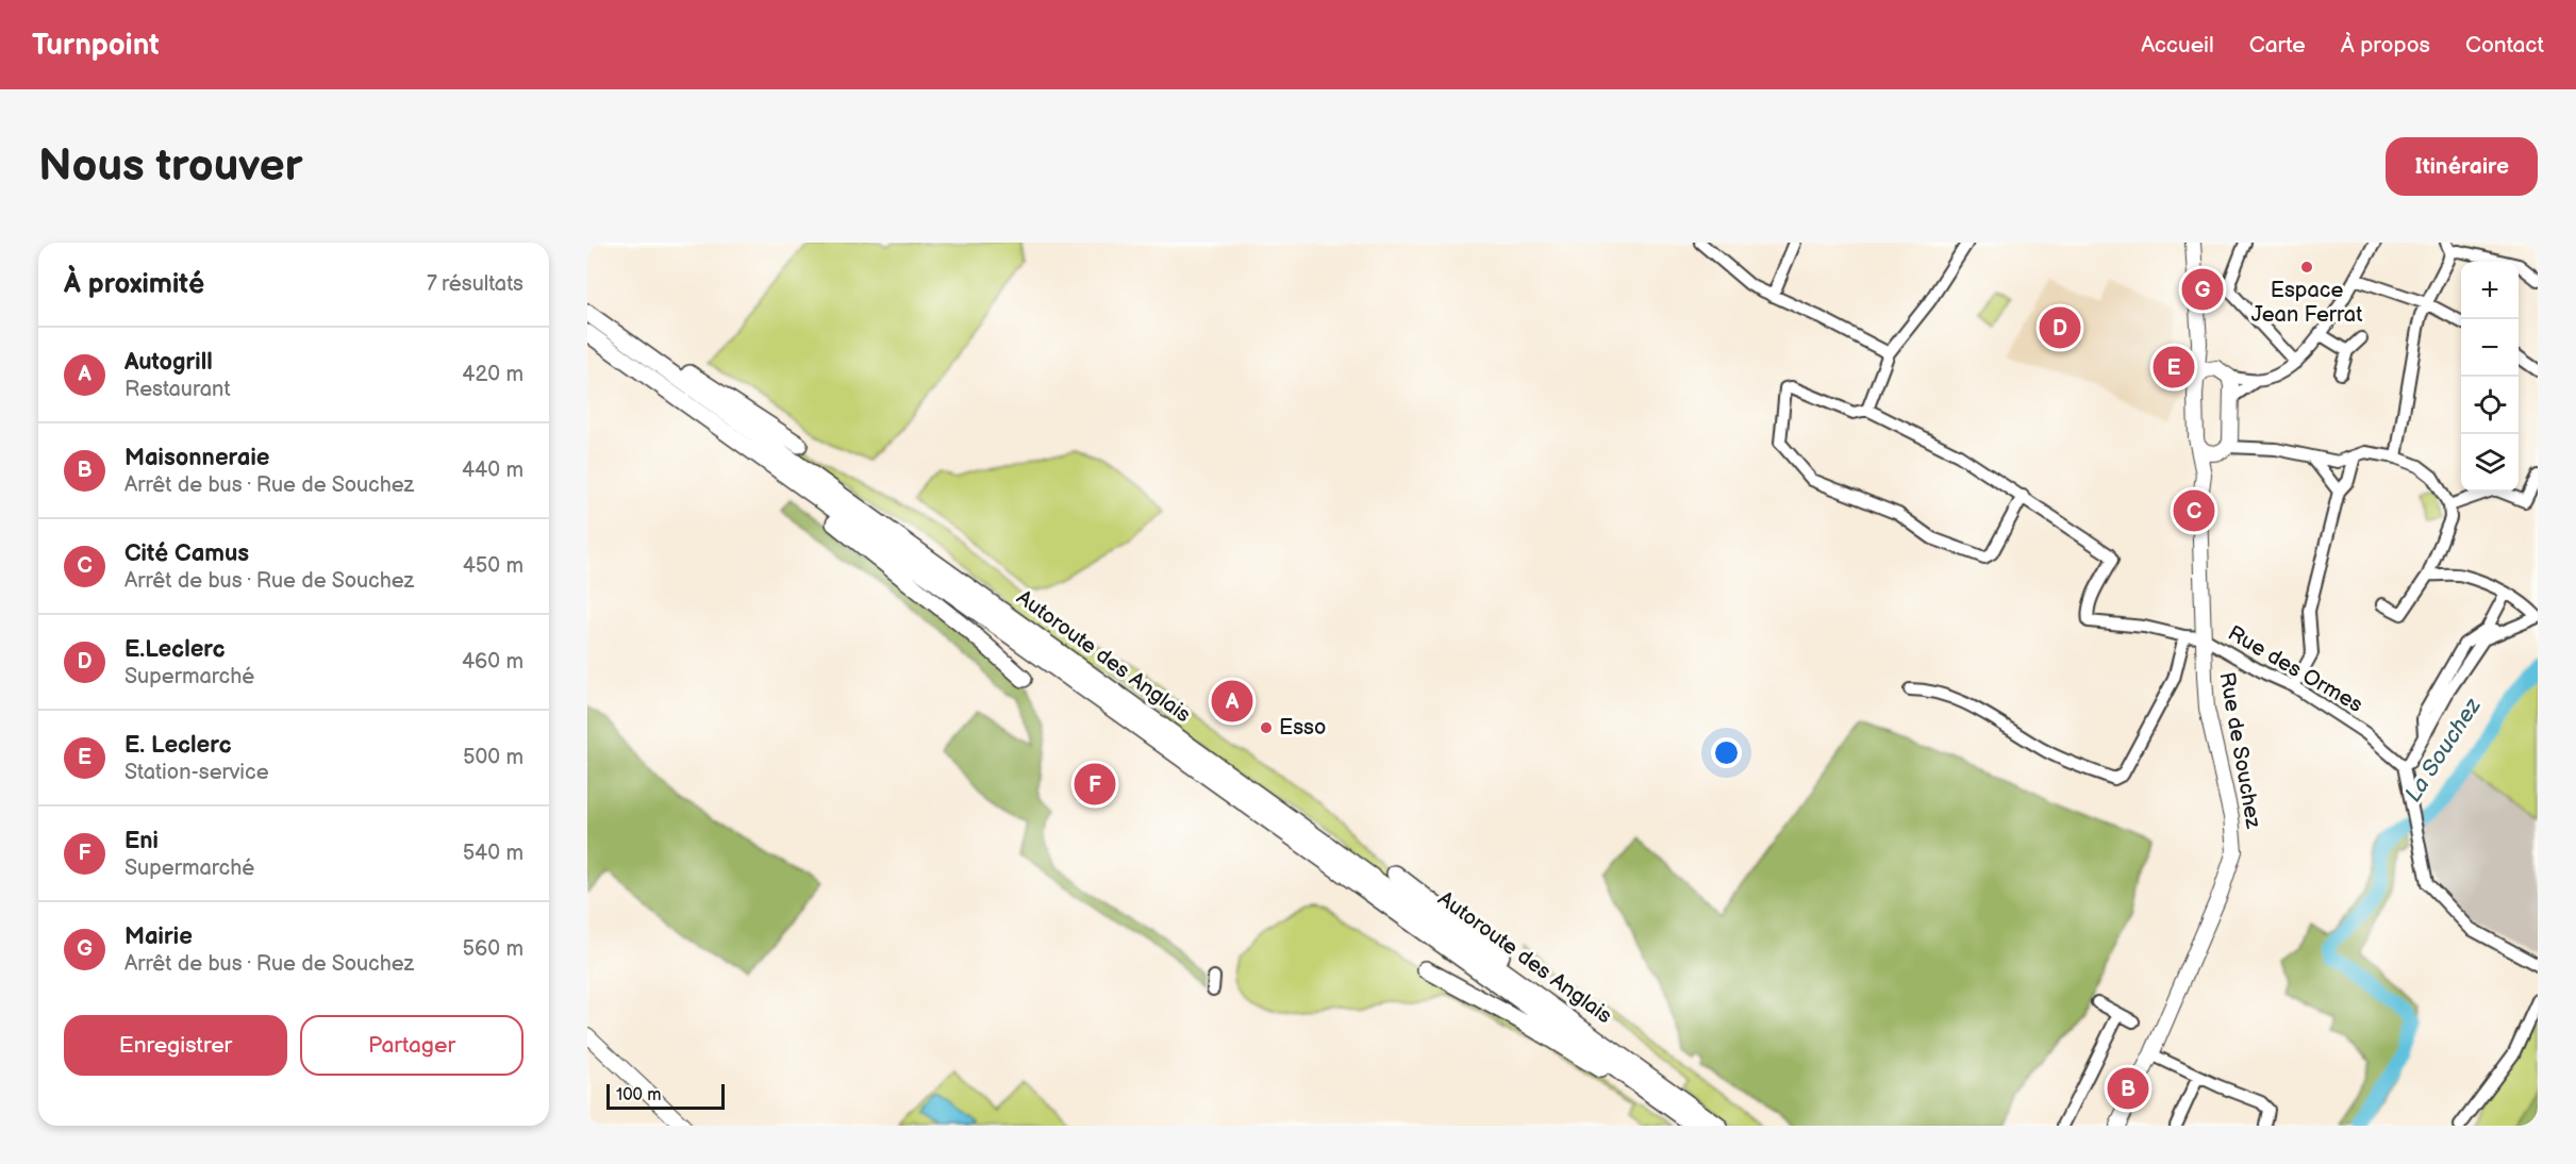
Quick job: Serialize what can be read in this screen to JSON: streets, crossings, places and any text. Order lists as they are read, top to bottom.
{
  "streets": {
    "highway": ["Autoroute des Anglais"],
    "main road": ["Rue de Souchez"],
    "street": ["Rue des Ormes"]
  },
  "crossings": [
    ["Rue des Ormes", "Rue de Souchez"]
  ],
  "water": ["La Souchez"],
  "places": ["Espace Jean Ferrat", "Esso"],
  "scale_bar": "100 m",
  "page": {
    "header": "Turnpoint",
    "nav": [
      "Accueil",
      "Carte",
      "À propos",
      "Contact"
    ],
    "buttons": [
      "Itinéraire",
      ["Enregistrer", "Partager"]
    ],
    "title": "Nous trouver",
    "heading": ["À proximité", "7 résultats"],
    "map_buttons": ["+", "−"],
    "pins": [
      "G",
      "D",
      "E",
      "C",
      "A",
      "F",
      "B"
    ],
    "list": [
      {
        "mark": "A",
        "name": "Autogrill",
        "note": "Restaurant",
        "value": "420 m"
      },
      {
        "mark": "B",
        "name": "Maisonneraie",
        "note": "Arrêt de bus · Rue de Souchez",
        "value": "440 m"
      },
      {
        "mark": "C",
        "name": "Cité Camus",
        "note": "Arrêt de bus · Rue de Souchez",
        "value": "450 m"
      },
      {
        "mark": "D",
        "name": "E.Leclerc",
        "note": "Supermarché",
        "value": "460 m"
      },
      {
        "mark": "E",
        "name": "E. Leclerc",
        "note": "Station-service",
        "value": "500 m"
      },
      {
        "mark": "F",
        "name": "Eni",
        "note": "Supermarché",
        "value": "540 m"
      },
      {
        "mark": "G",
        "name": "Mairie",
        "note": "Arrêt de bus · Rue de Souchez",
        "value": "560 m"
      }
    ],
    "scale": "100 m"
  }
}
